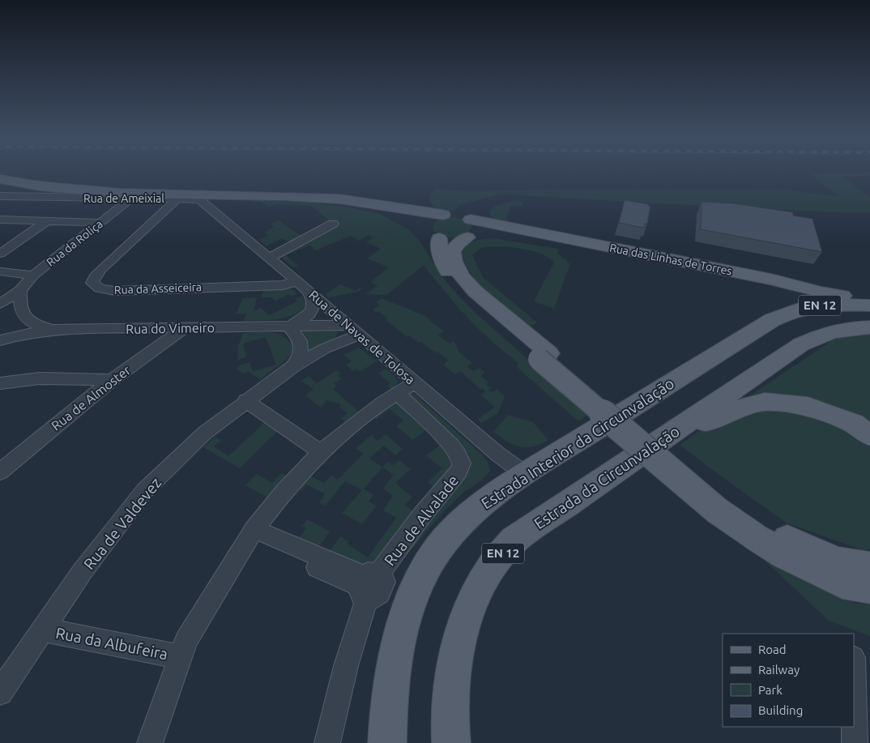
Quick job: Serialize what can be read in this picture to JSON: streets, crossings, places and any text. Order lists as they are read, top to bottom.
{
  "streets": {
    "main road": [
      "Rua das Linhas de Torres",
      "EN 12",
      "Estrada Interior da Circunvalação",
      "Estrada da Circunvalação"
    ],
    "street": [
      "Rua de Ameixial",
      "Rua da Roliça",
      "Rua da Asseiceira",
      "Rua do Vimeiro",
      "Rua de Navas de Tolosa",
      "Rua de Almoster",
      "Rua de Alvalade",
      "Rua de Valdevez",
      "Rua da Albufeira"
    ]
  },
  "crossings": [
    ["Rua de Ameixial", "Rua da Roliça"],
    ["Rua de Ameixial", "Rua da Asseiceira"],
    ["Rua de Ameixial", "Rua de Navas de Tolosa"],
    ["Rua das Linhas de Torres", "Estrada Interior da Circunvalação"],
    ["Rua da Asseiceira", "Rua de Navas de Tolosa"],
    ["Rua do Vimeiro", "Rua de Navas de Tolosa"],
    ["Rua do Vimeiro", "Rua de Almoster"],
    ["Rua do Vimeiro", "Rua de Valdevez"],
    ["Rua de Navas de Tolosa", "Estrada Interior da Circunvalação"],
    ["Rua de Navas de Tolosa", "Rua de Valdevez"],
    ["Rua de Valdevez", "Rua da Albufeira"]
  ],
  "legend": [
    "Road",
    "Railway",
    "Park",
    "Building"
  ]
}
